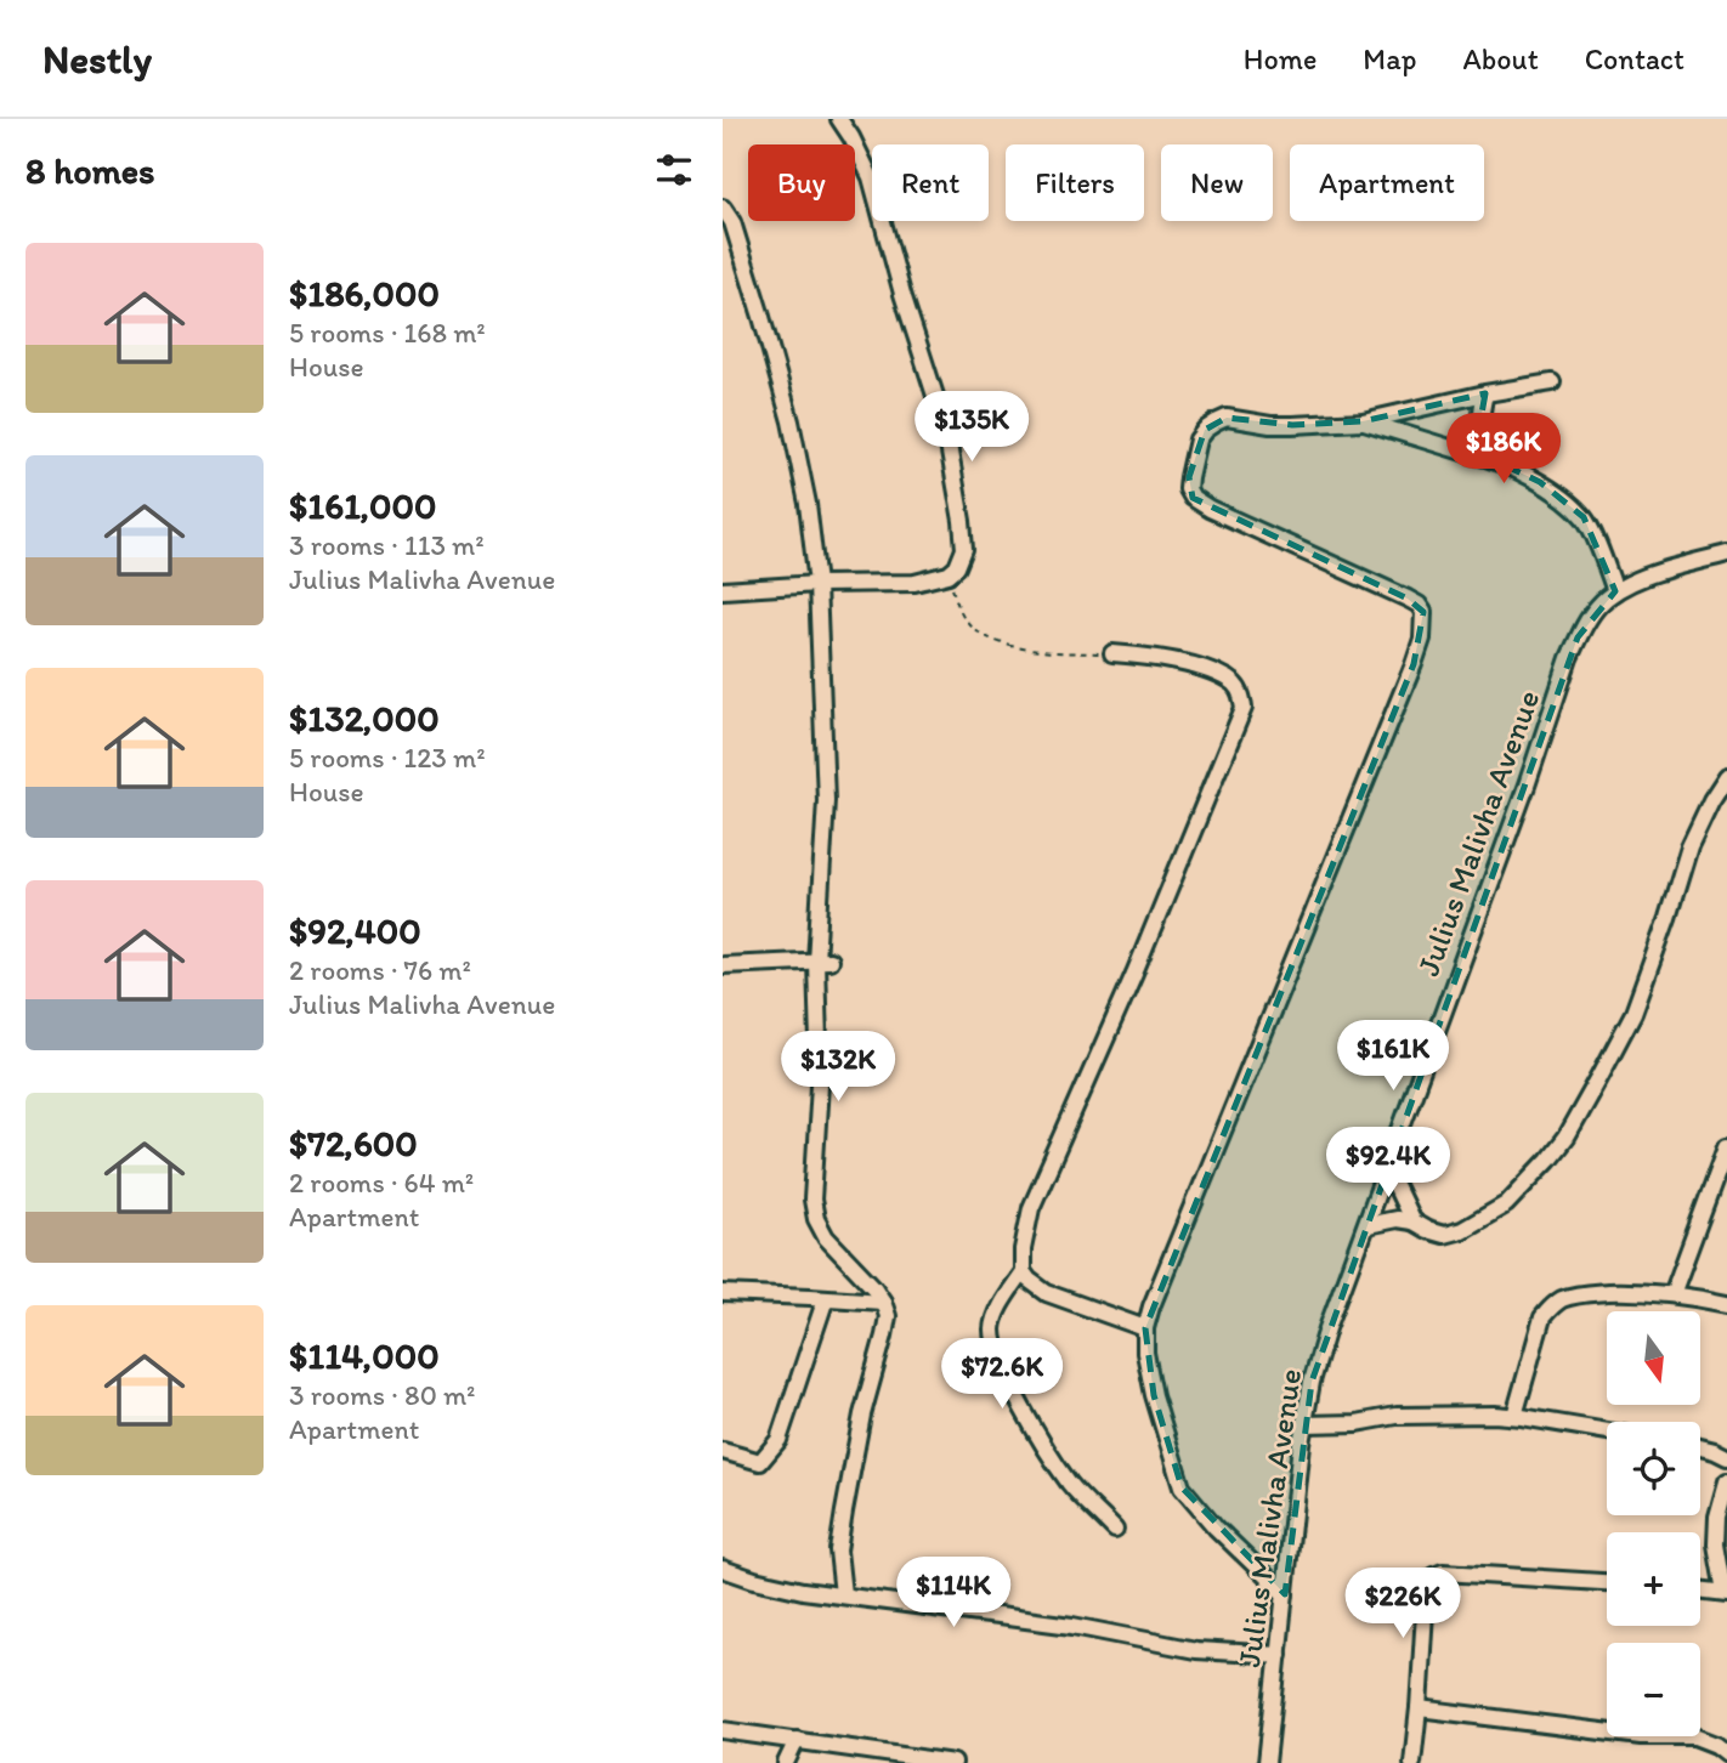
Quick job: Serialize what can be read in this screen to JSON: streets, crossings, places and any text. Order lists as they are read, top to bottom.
{
  "streets": {
    "street": ["Julius Malivha Avenue"]
  },
  "north": "bottom",
  "page": {
    "header": "Nestly",
    "nav": [
      "Home",
      "Map",
      "About",
      "Contact"
    ],
    "heading": "8 homes",
    "chip": [
      "Buy",
      "Rent",
      "Filters",
      "New",
      "Apartment"
    ],
    "list": [
      {
        "name": "$186,000",
        "note": "5 rooms · 168 m² · House"
      },
      {
        "name": "$161,000",
        "note": "3 rooms · 113 m² · Julius Malivha Avenue"
      },
      {
        "name": "$132,000",
        "note": "5 rooms · 123 m² · House"
      },
      {
        "name": "$92,400",
        "note": "2 rooms · 76 m² · Julius Malivha Avenue"
      },
      {
        "name": "$72,600",
        "note": "2 rooms · 64 m² · Apartment"
      },
      {
        "name": "$114,000",
        "note": "3 rooms · 80 m² · Apartment"
      }
    ],
    "price": [
      "$135K",
      "$186K",
      "$161K",
      "$132K",
      "$92.4K",
      "$72.6K",
      "$114K",
      "$226K"
    ],
    "map_buttons": ["+", "−"]
  }
}
